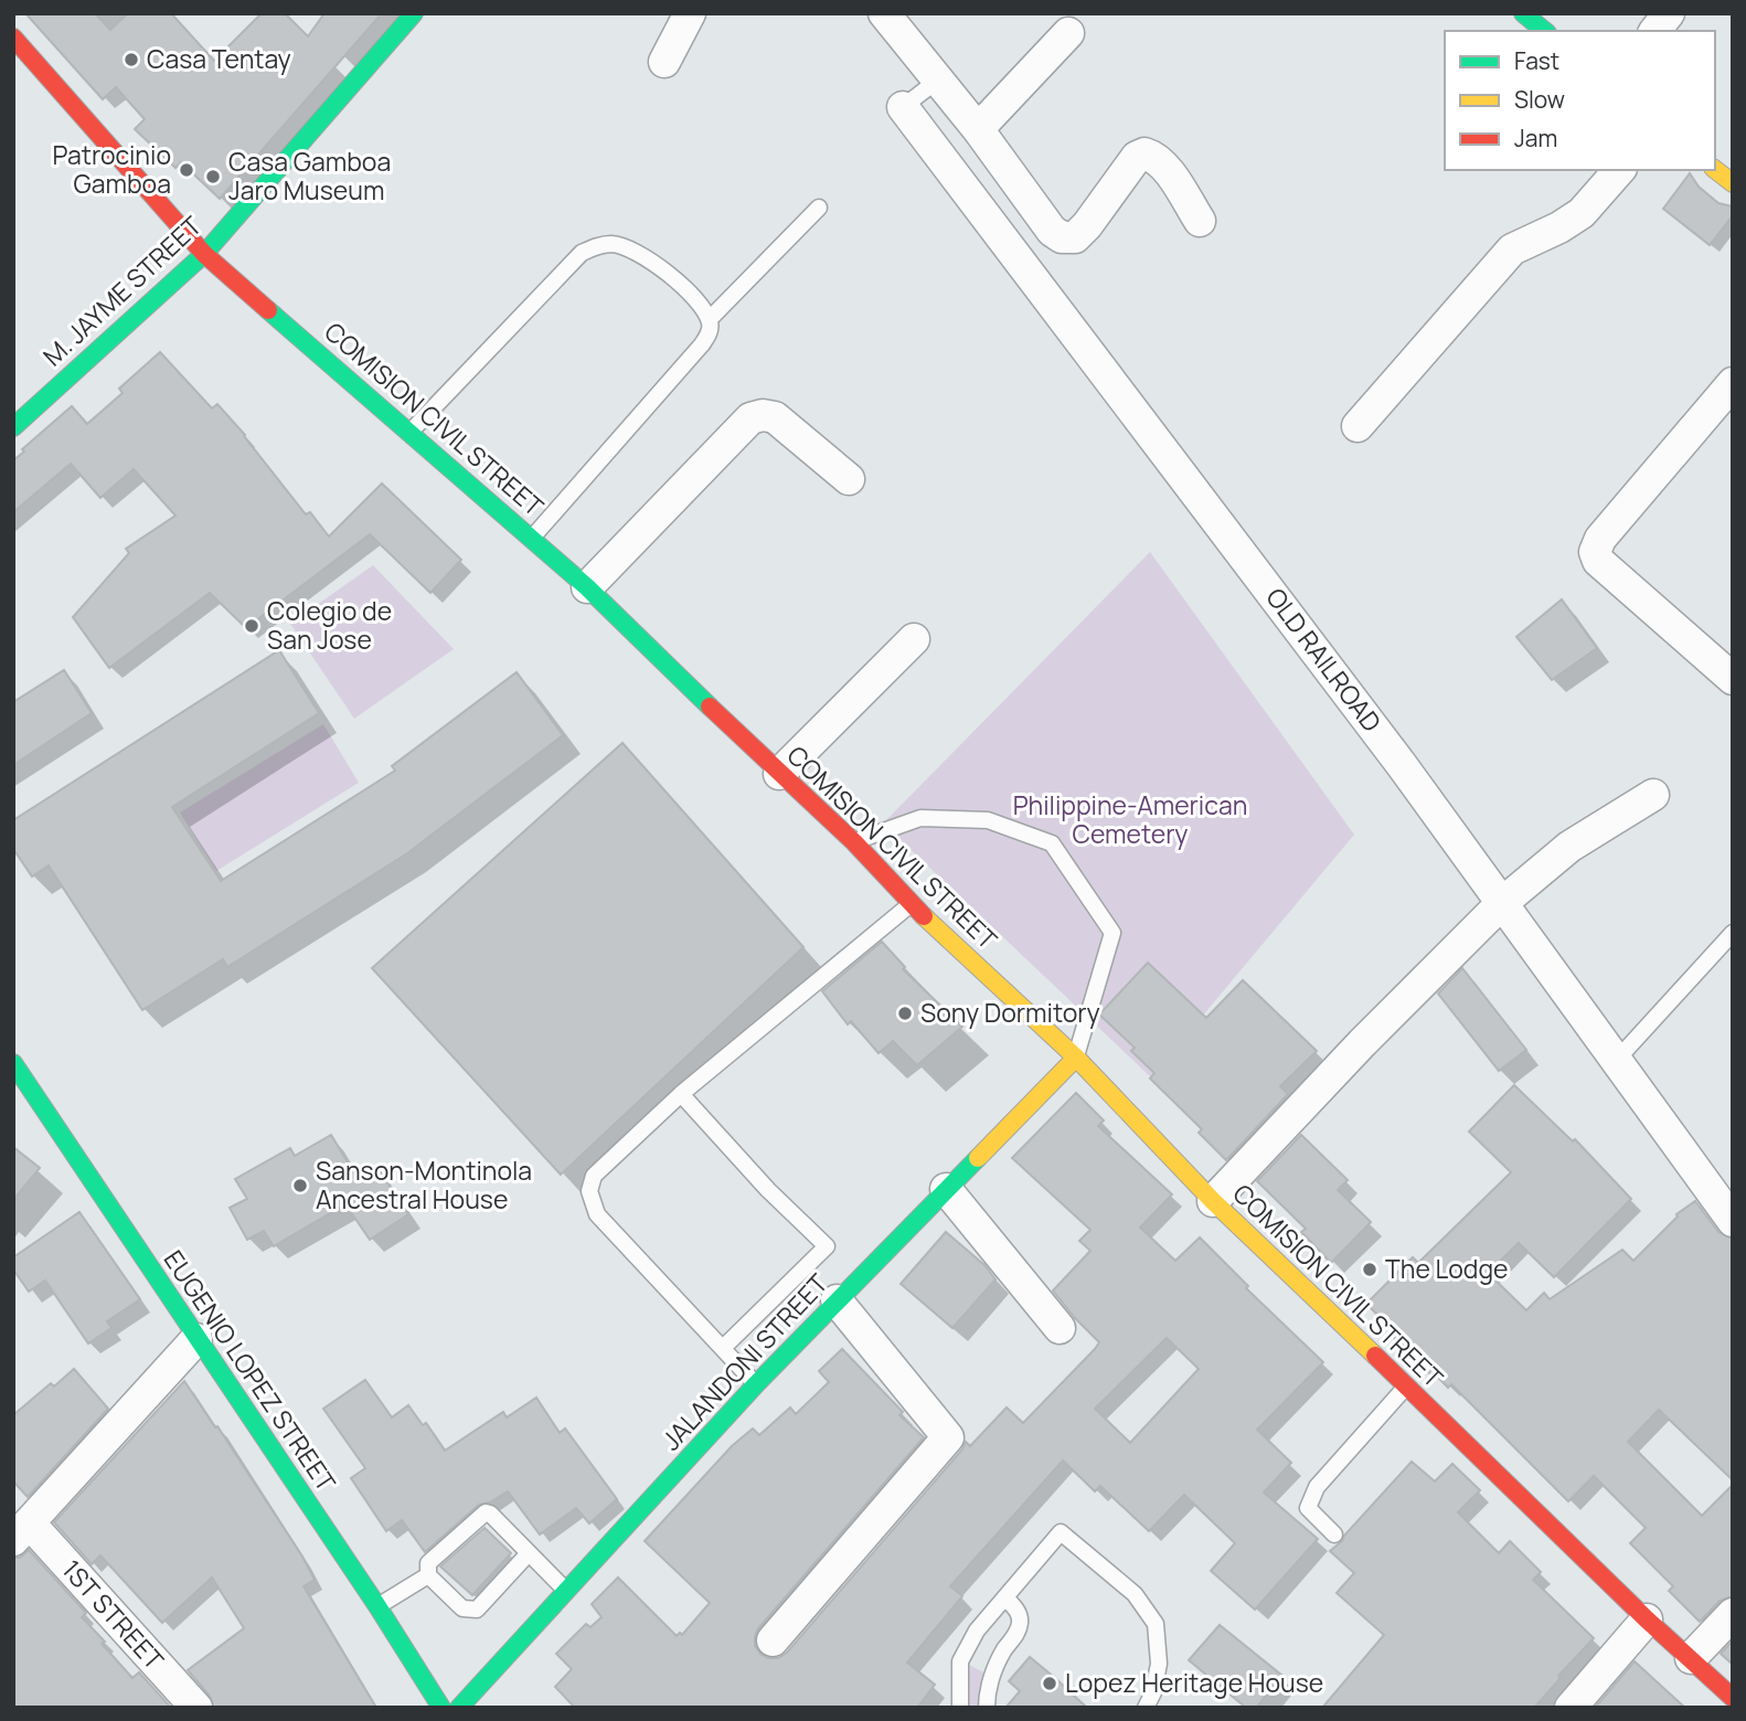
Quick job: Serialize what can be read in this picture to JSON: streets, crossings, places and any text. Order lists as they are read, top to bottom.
{
  "streets": {
    "main road": [
      "M. JAYME STREET",
      "COMISION CIVIL STREET",
      "JALANDONI STREET",
      "EUGENIO LOPEZ STREET"
    ],
    "street": ["OLD RAILROAD", "1ST STREET"]
  },
  "crossings": [
    ["M. JAYME STREET", "COMISION CIVIL STREET"],
    ["COMISION CIVIL STREET", "JALANDONI STREET"]
  ],
  "parks": ["Philippine-American Cemetery"],
  "places": [
    "Casa Tentay",
    "Patrocinio Gamboa",
    "Casa Gamboa Jaro Museum",
    "Colegio de San Jose",
    "Sony Dormitory",
    "Sanson-Montinola Ancestral House",
    "The Lodge",
    "Lopez Heritage House"
  ],
  "legend": ["Fast", "Slow", "Jam"]
}
